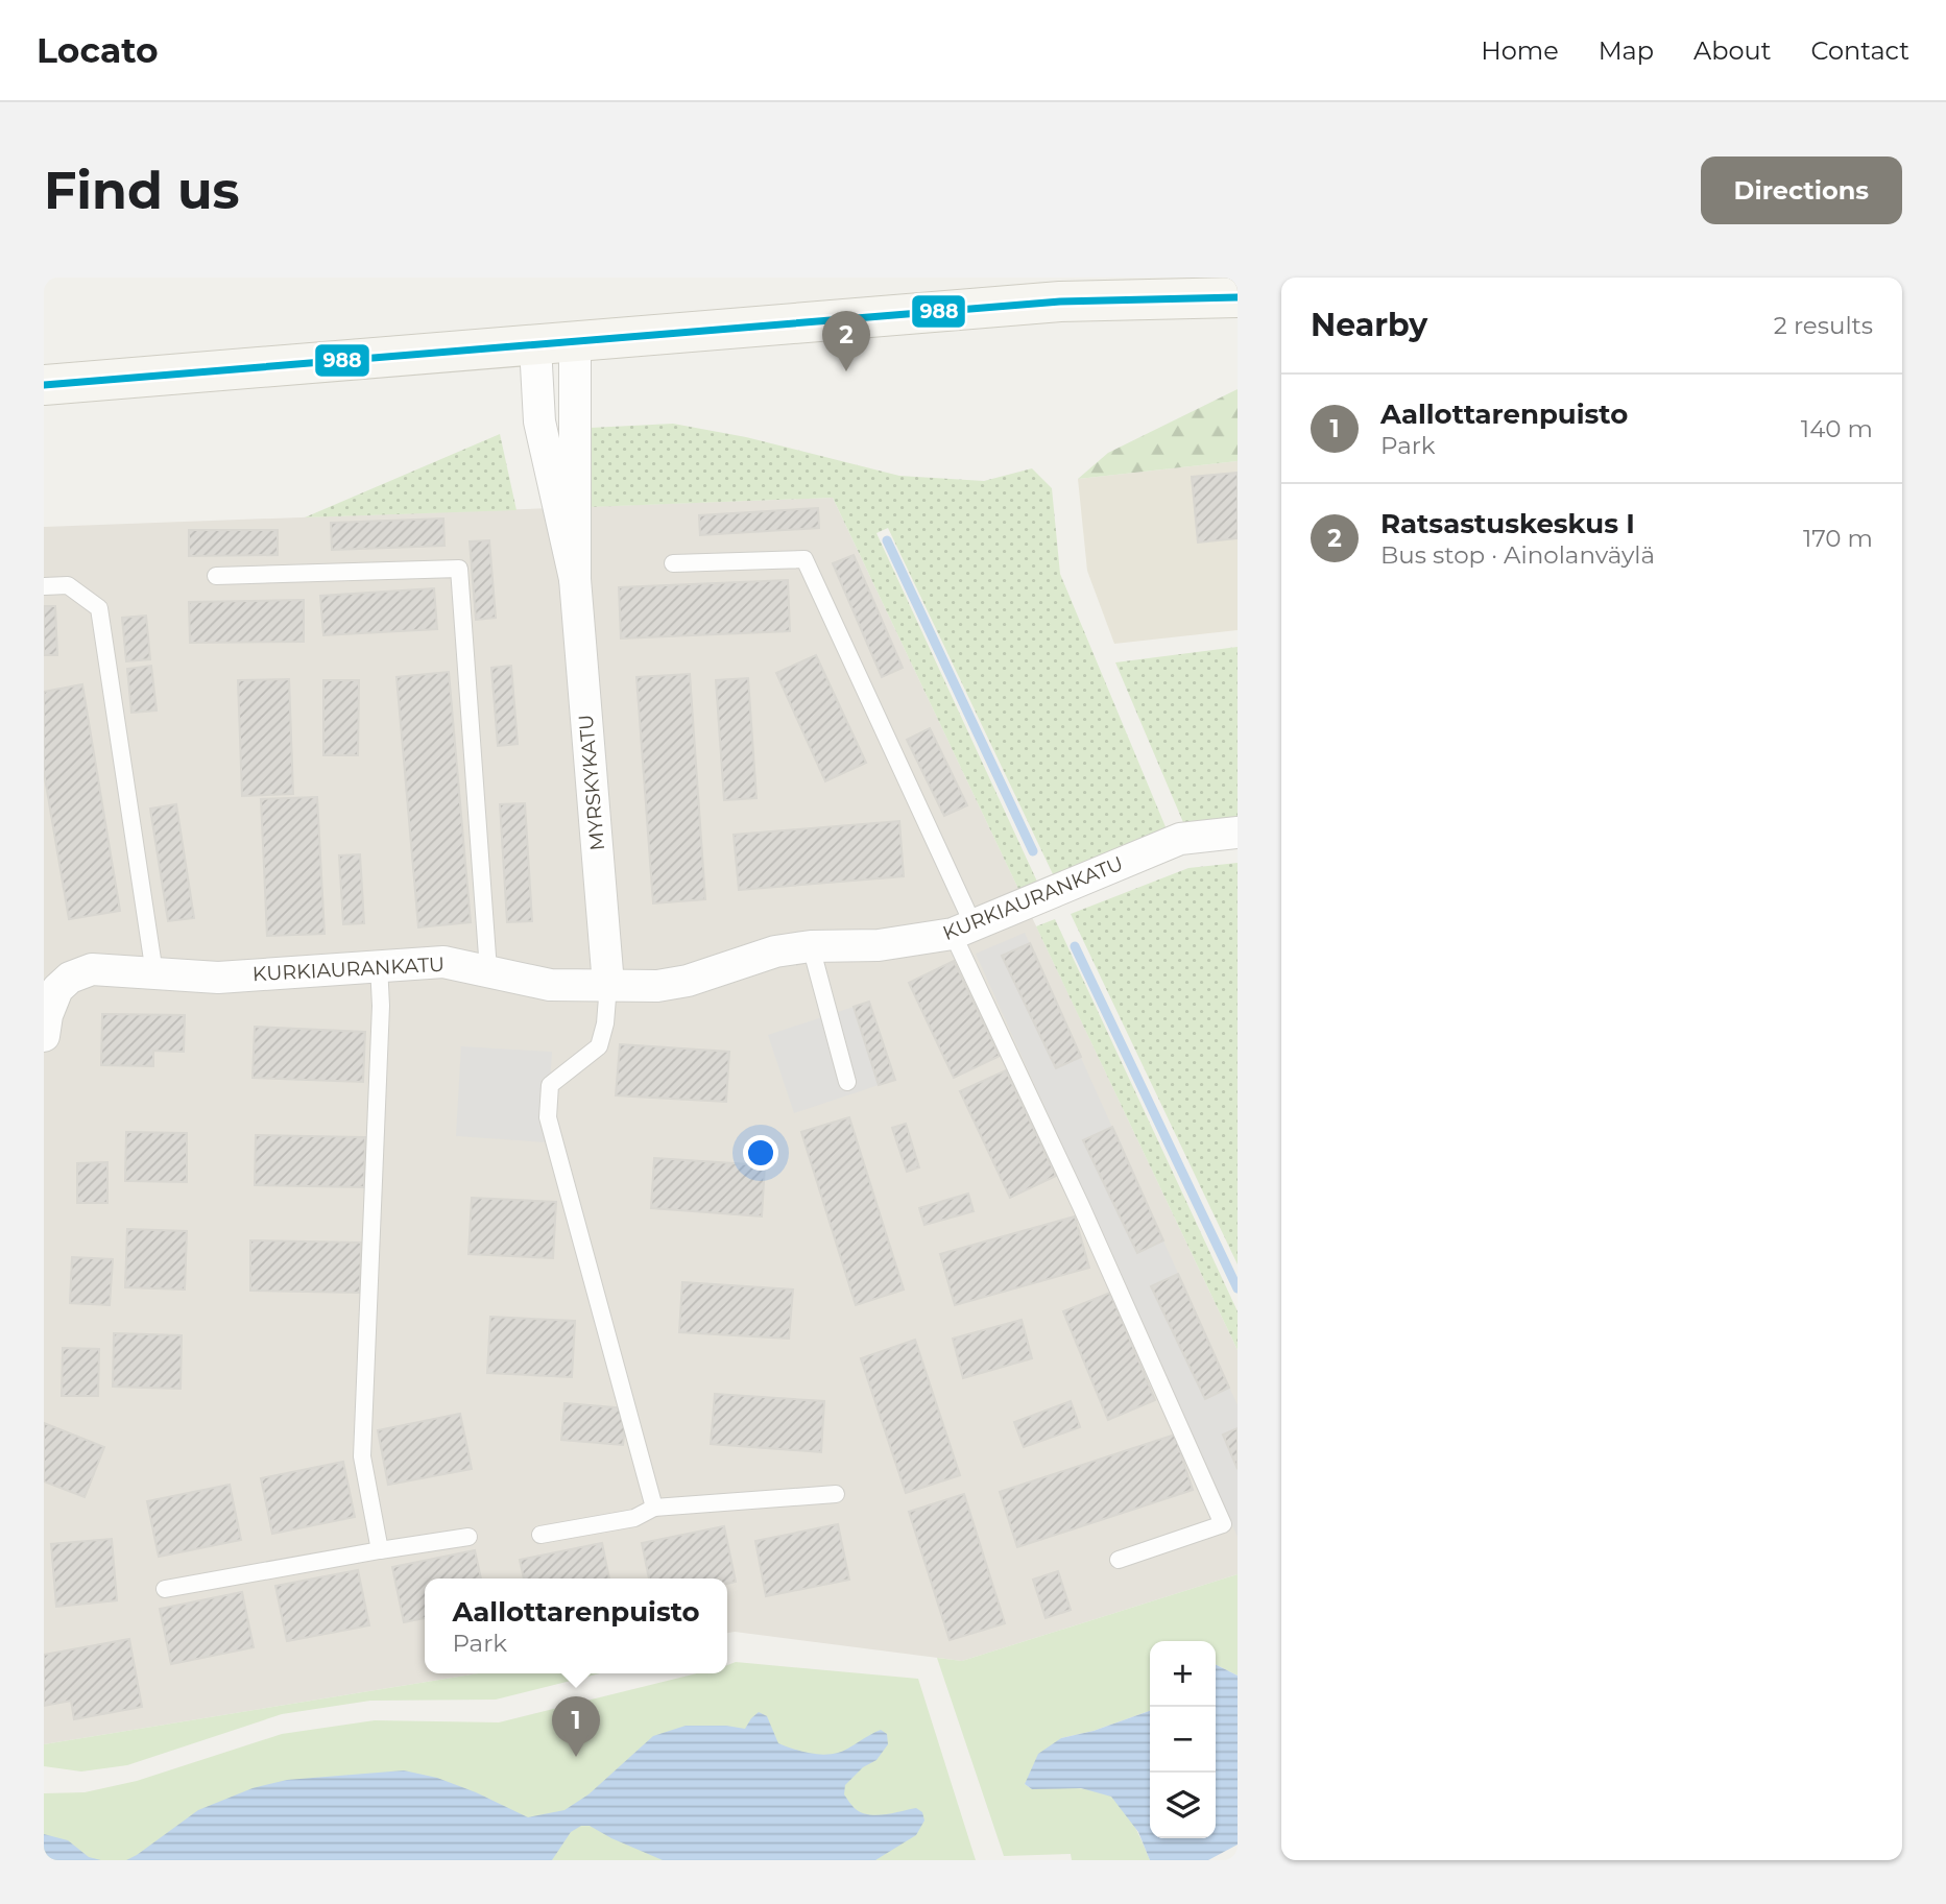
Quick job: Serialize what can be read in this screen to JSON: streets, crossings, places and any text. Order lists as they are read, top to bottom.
{
  "streets": {
    "street": ["MYRSKYKATU", "KURKIAURANKATU"]
  },
  "crossings": [
    ["MYRSKYKATU", "KURKIAURANKATU"]
  ],
  "lines": ["transit line 988"],
  "page": {
    "header": "Locato",
    "nav": [
      "Home",
      "Map",
      "About",
      "Contact"
    ],
    "buttons": "Directions",
    "title": "Find us",
    "heading": ["Nearby", "2 results"],
    "pins": ["2", "1"],
    "list": [
      {
        "mark": "1",
        "name": "Aallottarenpuisto",
        "note": "Park",
        "value": "140 m"
      },
      {
        "mark": "2",
        "name": "Ratsastuskeskus I",
        "note": "Bus stop · Ainolanväylä",
        "value": "170 m"
      }
    ],
    "popup": ["Aallottarenpuisto", "Park"],
    "map_buttons": ["+", "−"]
  }
}
